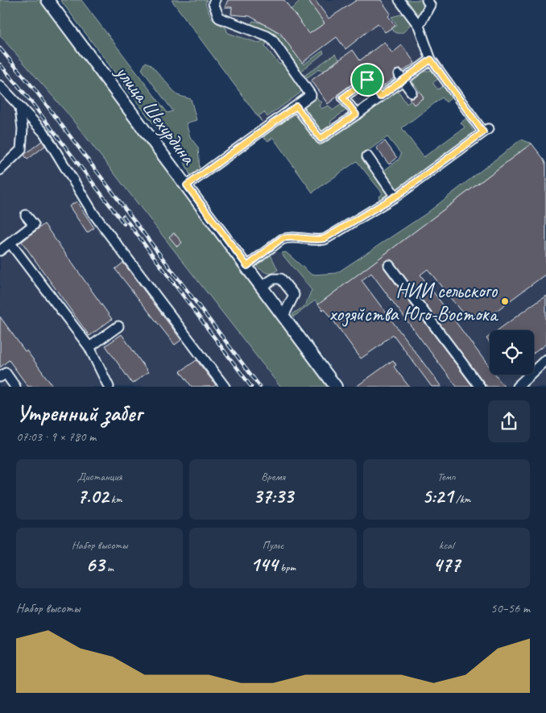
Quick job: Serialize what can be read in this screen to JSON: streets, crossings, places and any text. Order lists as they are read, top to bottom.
{
  "streets": {
    "main road": ["улица Шехурдина"]
  },
  "places": ["НИИ сельского хозяйства Юго-Востока"],
  "page": {
    "heading": ["Утренний забег", "07:03 · 9 × 780 m"],
    "stats": [
      ["Дистанция", "7.02 km"],
      ["Время", "37:33"],
      ["Темп", "5:21 /km"],
      ["Набор высоты", "63 m"],
      ["Пульс", "144 bpm"],
      ["kcal", "477"]
    ],
    "chart": ["Набор высоты", "50–56 m"]
  }
}
